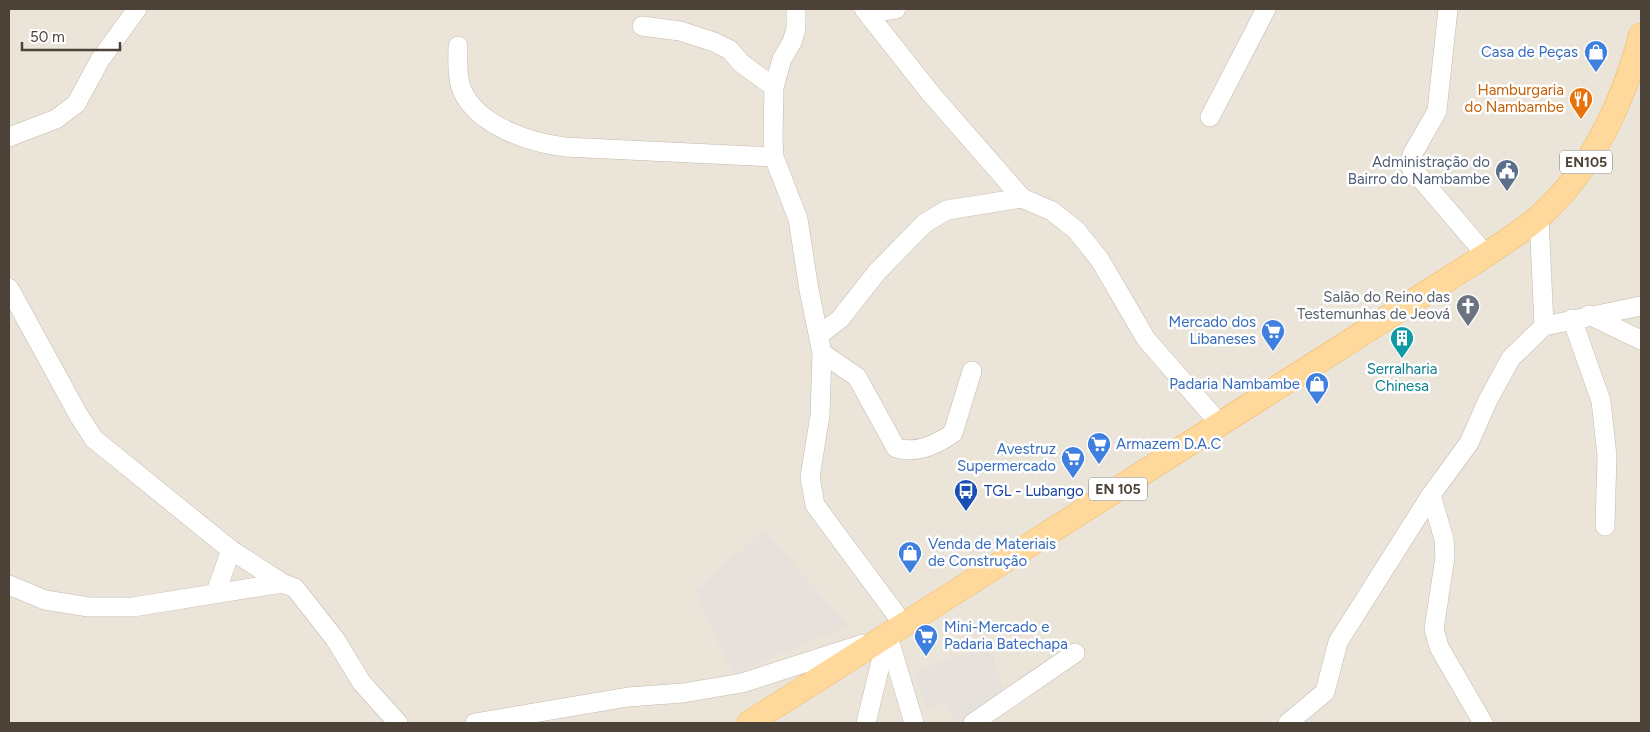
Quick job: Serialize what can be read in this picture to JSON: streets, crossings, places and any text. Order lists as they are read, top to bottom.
{
  "streets": {
    "main road": ["EN105", "EN 105"]
  },
  "crossings": [
    ["EN105", "EN 105"]
  ],
  "places": {
    "shop": ["Casa de Peças", "Padaria Nambambe", "Venda de Materiais de Construção"],
    "restaurant": ["Hamburgaria do Nambambe"],
    "public building": ["Administração do Bairro do Nambambe"],
    "church": ["Salão do Reino das Testemunhas de Jeová"],
    "supermarket": [
      "Mercado dos Libaneses",
      "Armazem D.A.C",
      "Avestruz Supermercado",
      "Mini-Mercado e Padaria Batechapa"
    ],
    "building": ["Serralharia Chinesa"],
    "bus stop": ["TGL - Lubango"]
  },
  "scale_bar": "50 m"
}
